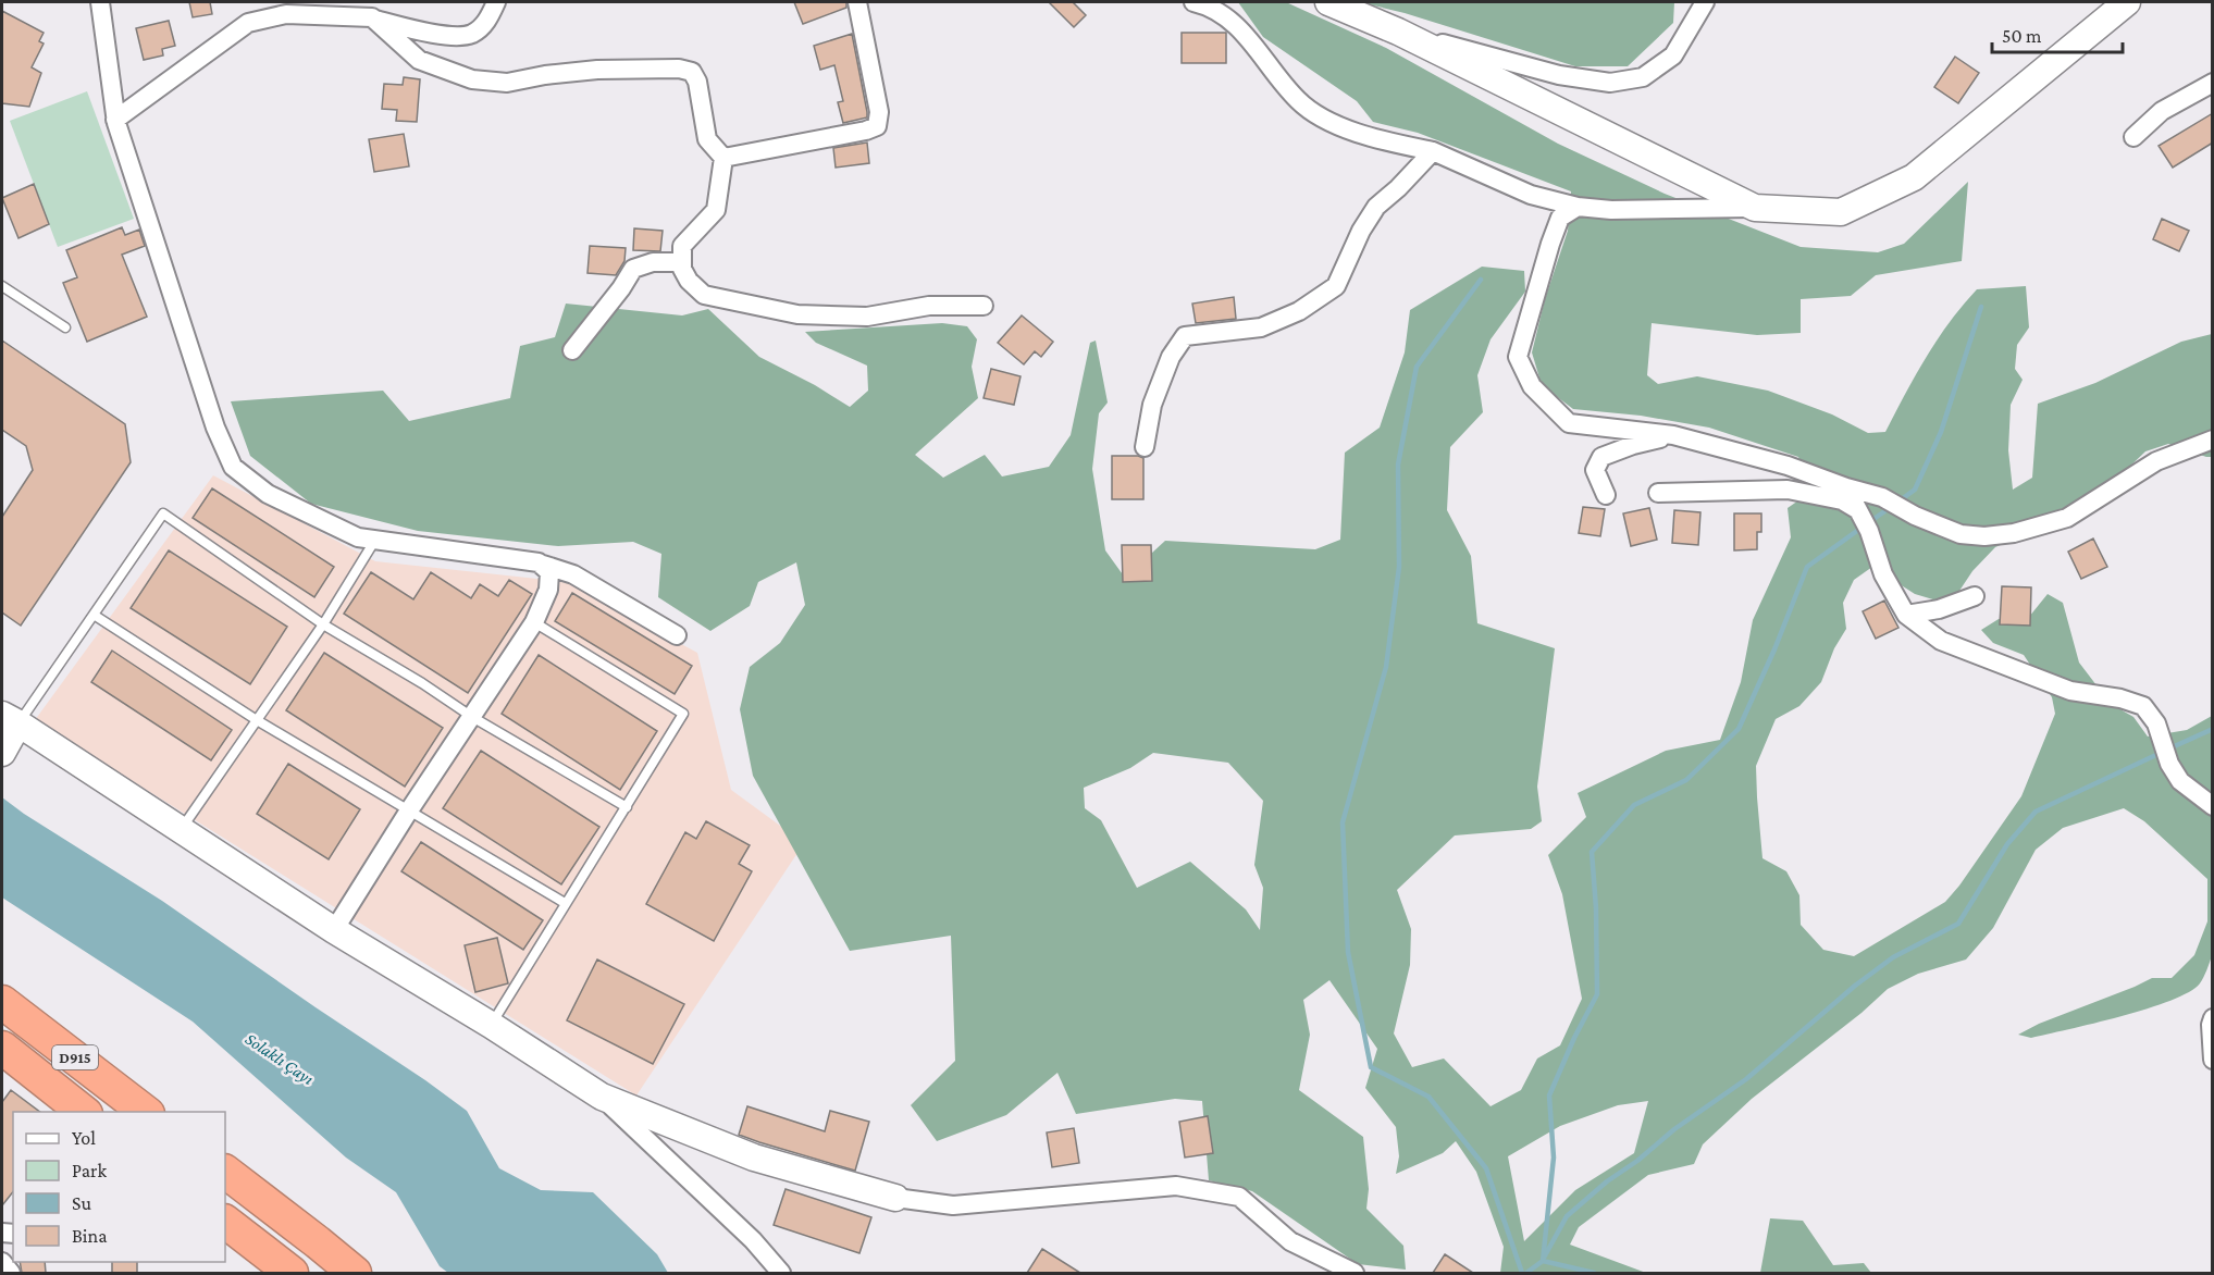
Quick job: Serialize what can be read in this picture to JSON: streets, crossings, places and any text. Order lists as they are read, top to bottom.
{
  "streets": {
    "highway": ["D915"]
  },
  "water": ["Solaklı Çayı"],
  "legend": [
    "Yol",
    "Park",
    "Su",
    "Bina"
  ],
  "scale_bar": "50 m"
}
